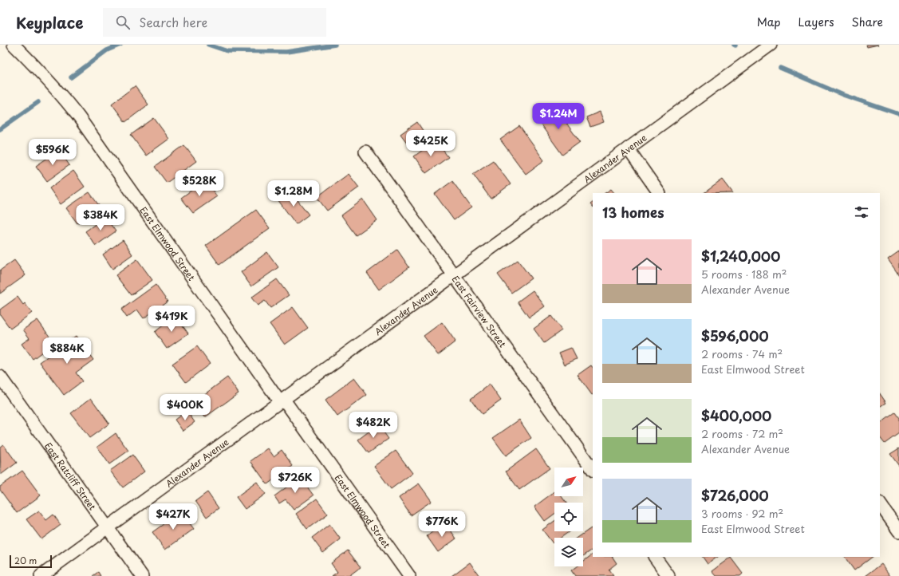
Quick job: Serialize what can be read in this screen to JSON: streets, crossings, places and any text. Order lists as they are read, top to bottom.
{
  "streets": {
    "street": [
      "Alexander Avenue",
      "East Elmwood Street",
      "East Fairview Street",
      "East Ratcliff Street"
    ]
  },
  "crossings": [
    ["Alexander Avenue", "East Elmwood Street"],
    ["Alexander Avenue", "East Fairview Street"],
    ["Alexander Avenue", "East Ratcliff Street"]
  ],
  "scale_bar": "20 m",
  "north": "top right",
  "page": {
    "header": "Keyplace",
    "search": "Search here",
    "nav": ["Map", "Layers", "Share"],
    "price": [
      "$1.24M",
      "$425K",
      "$596K",
      "$528K",
      "$1.28M",
      "$384K",
      "$419K",
      "$884K",
      "$400K",
      "$482K",
      "$726K",
      "$427K",
      "$776K"
    ],
    "heading": "13 homes",
    "list": [
      {
        "name": "$1,240,000",
        "note": "5 rooms · 188 m² · Alexander Avenue"
      },
      {
        "name": "$596,000",
        "note": "2 rooms · 74 m² · East Elmwood Street"
      },
      {
        "name": "$400,000",
        "note": "2 rooms · 72 m² · Alexander Avenue"
      },
      {
        "name": "$726,000",
        "note": "3 rooms · 92 m² · East Elmwood Street"
      }
    ],
    "scale": "20 m"
  }
}
